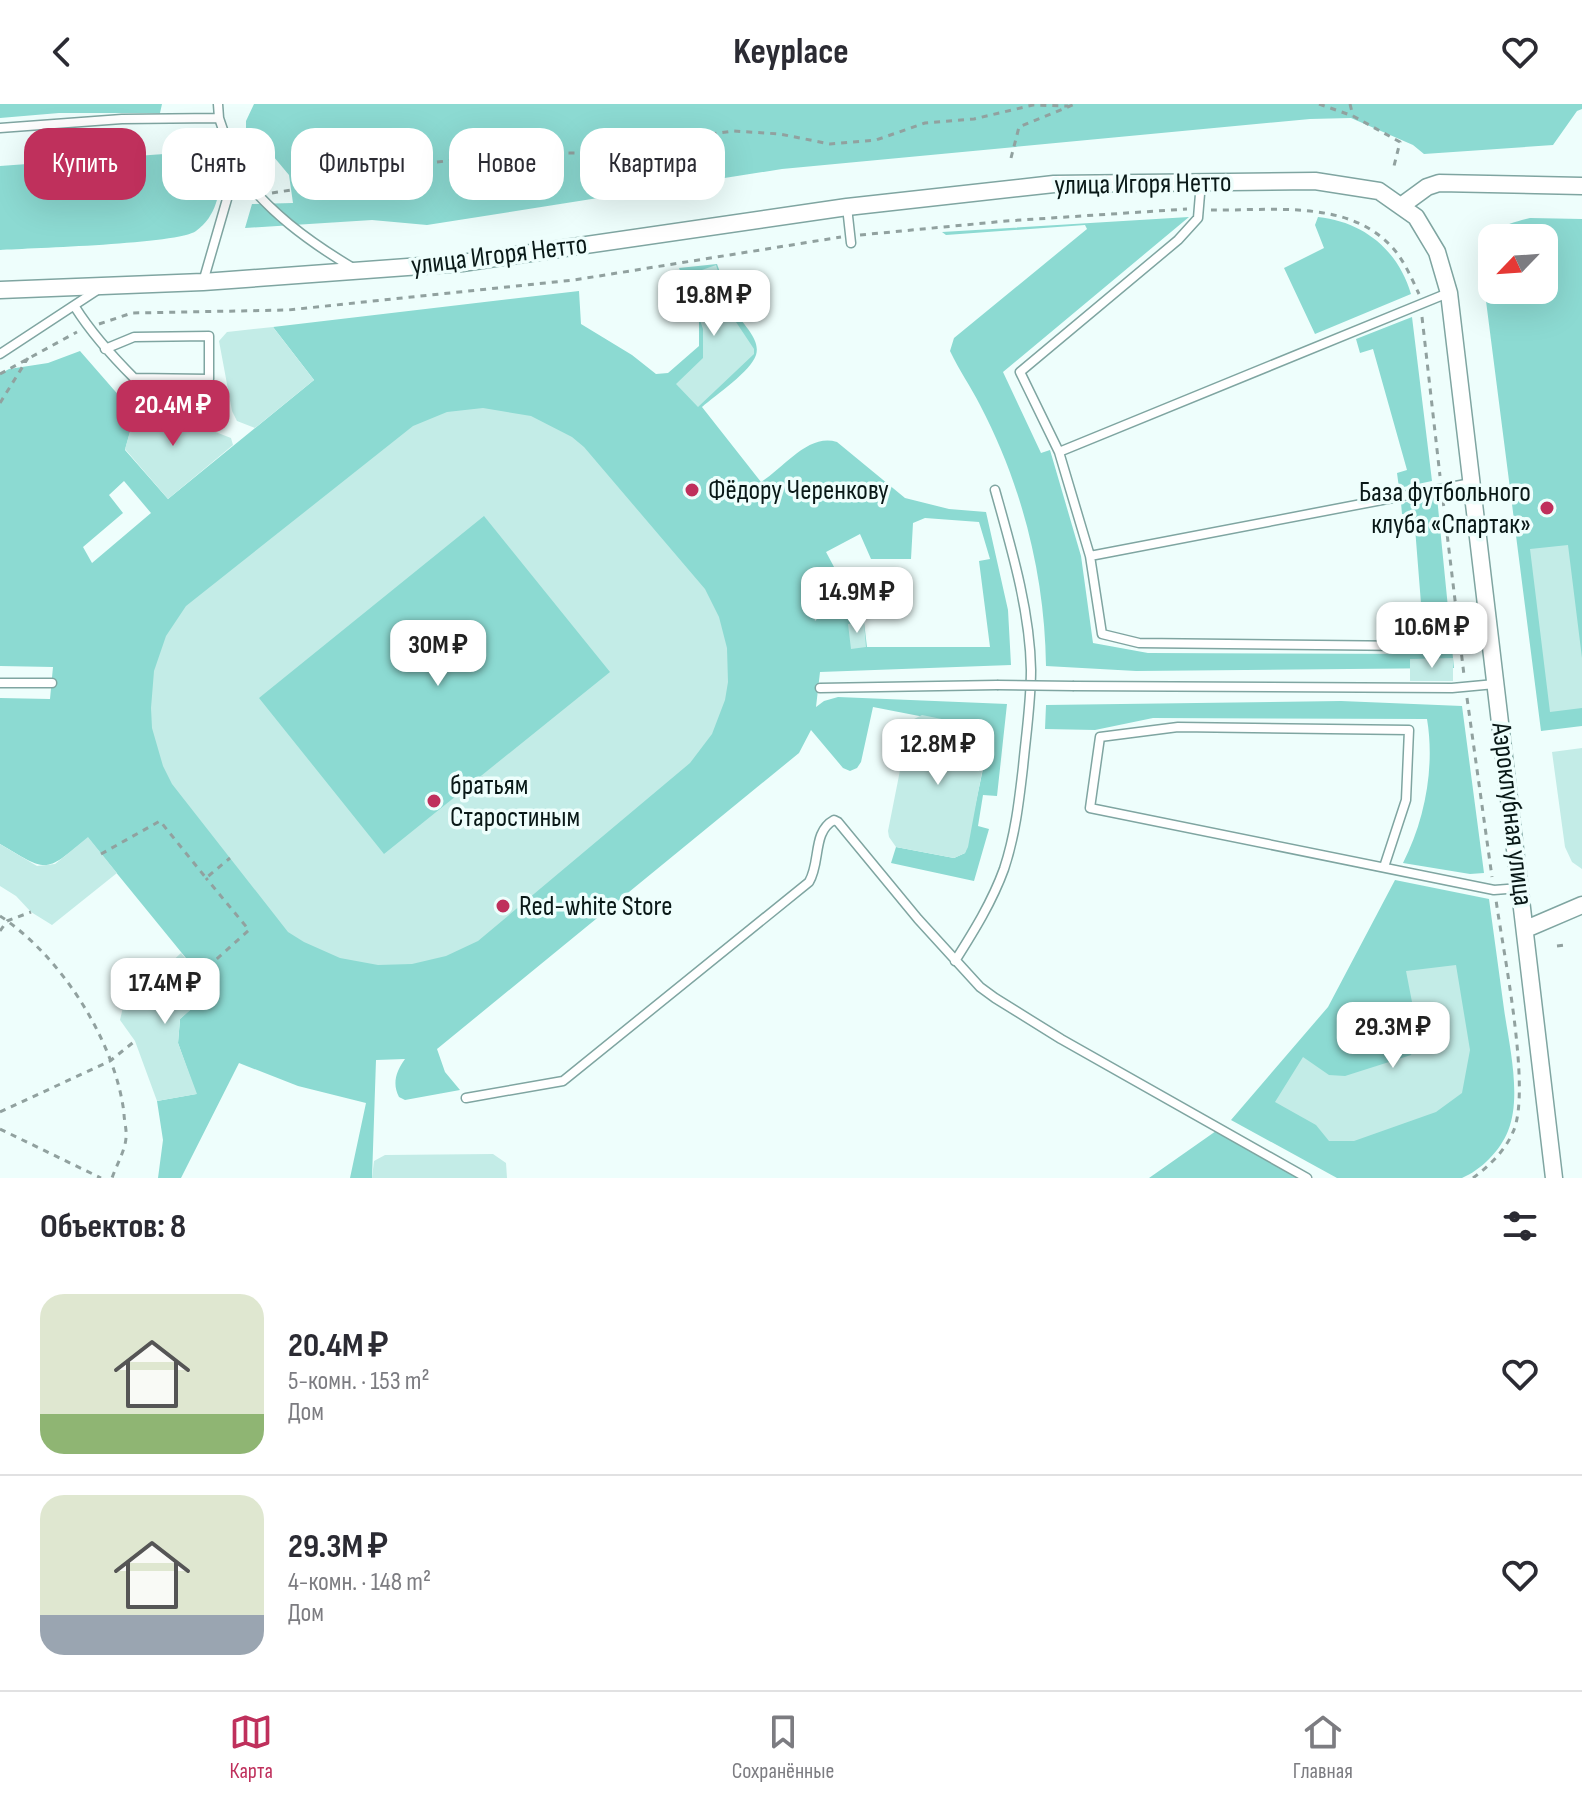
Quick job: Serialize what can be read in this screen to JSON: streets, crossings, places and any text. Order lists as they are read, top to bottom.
{
  "streets": {
    "street": ["улица Игоря Нетто", "Аэроклубная улица"]
  },
  "crossings": [
    ["улица Игоря Нетто", "Аэроклубная улица"]
  ],
  "places": [
    "Фёдору Черенкову",
    "База футбольного клуба «Спартак»",
    "братьям Старостиным",
    "Red-white Store"
  ],
  "north": "bottom left",
  "page": {
    "header": "Keyplace",
    "chip": [
      "Купить",
      "Снять",
      "Фильтры",
      "Новое",
      "Квартира"
    ],
    "price": [
      "19.8M ₽",
      "20.4M ₽",
      "14.9M ₽",
      "10.6M ₽",
      "30M ₽",
      "12.8M ₽",
      "17.4M ₽",
      "29.3M ₽"
    ],
    "heading": "Объектов: 8",
    "list": [
      {
        "name": "20.4M ₽",
        "note": "5-комн. · 153 m² · Дом"
      },
      {
        "name": "29.3M ₽",
        "note": "4-комн. · 148 m² · Дом"
      }
    ],
    "tabs": ["Карта", "Сохранённые", "Главная"]
  }
}
